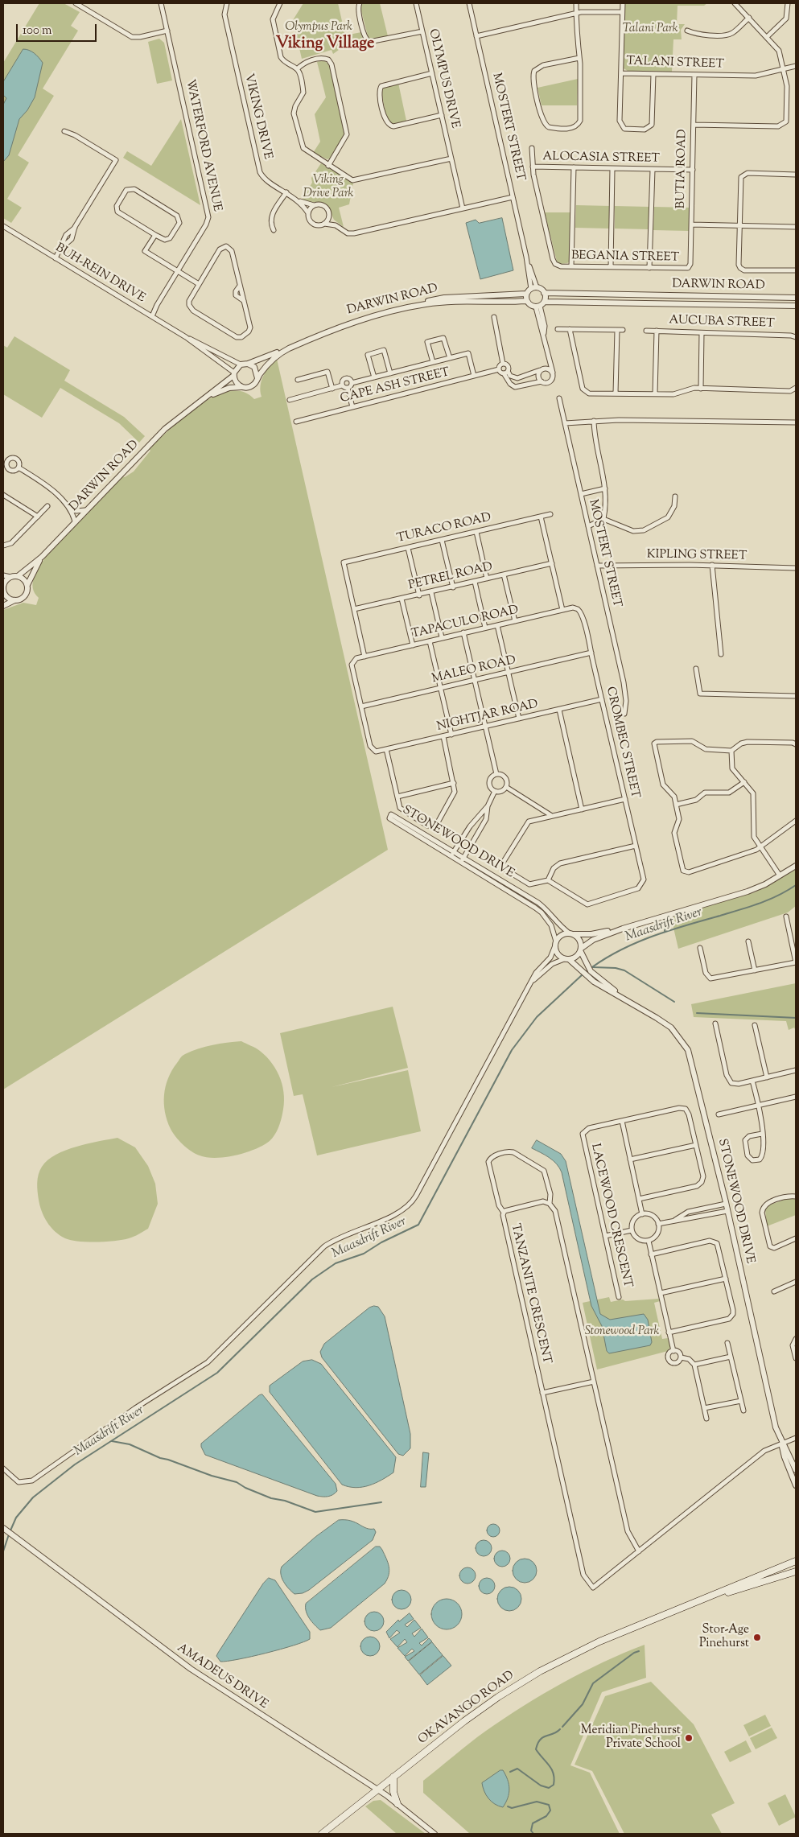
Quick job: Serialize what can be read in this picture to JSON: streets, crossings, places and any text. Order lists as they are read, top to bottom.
{
  "streets": {
    "main road": ["OKAVANGO ROAD"],
    "street": [
      "TALANI STREET",
      "OLYMPUS DRIVE",
      "VIKING DRIVE",
      "MOSTERT STREET",
      "WATERFORD AVENUE",
      "ALOCASIA STREET",
      "BUTIA ROAD",
      "BEGANIA STREET",
      "BUH-REIN DRIVE",
      "DARWIN ROAD",
      "AUCUBA STREET",
      "CAPE ASH STREET",
      "TURACO ROAD",
      "KIPLING STREET",
      "PETREL ROAD",
      "TAPACULO ROAD",
      "MALEO ROAD",
      "NIGHTJAR ROAD",
      "CROMBEC STREET",
      "STONEWOOD DRIVE",
      "LACEWOOD CRESCENT",
      "TANZANITE CRESCENT",
      "AMADEUS DRIVE"
    ]
  },
  "crossings": [
    ["TALANI STREET", "BUTIA ROAD"],
    ["MOSTERT STREET", "DARWIN ROAD"],
    ["MOSTERT STREET", "KIPLING STREET"],
    ["WATERFORD AVENUE", "BUH-REIN DRIVE"],
    ["ALOCASIA STREET", "BUTIA ROAD"],
    ["ALOCASIA STREET", "BEGANIA STREET"],
    ["BUTIA ROAD", "BEGANIA STREET"],
    ["BUH-REIN DRIVE", "DARWIN ROAD"],
    ["TURACO ROAD", "PETREL ROAD"],
    ["TAPACULO ROAD", "MALEO ROAD"],
    ["TAPACULO ROAD", "NIGHTJAR ROAD"],
    ["TAPACULO ROAD", "CROMBEC STREET"],
    ["MALEO ROAD", "NIGHTJAR ROAD"],
    ["MALEO ROAD", "CROMBEC STREET"],
    ["NIGHTJAR ROAD", "CROMBEC STREET"],
    ["AMADEUS DRIVE", "OKAVANGO ROAD"]
  ],
  "districts": ["Viking Village"],
  "water": ["Maasdrift River"],
  "parks": [
    "Olympus Park",
    "Talani Park",
    "Viking Drive Park",
    "Stonewood Park"
  ],
  "places": ["Stor-Age Pinehurst", "Meridian Pinehurst Private School"],
  "scale_bar": "100 m"
}
